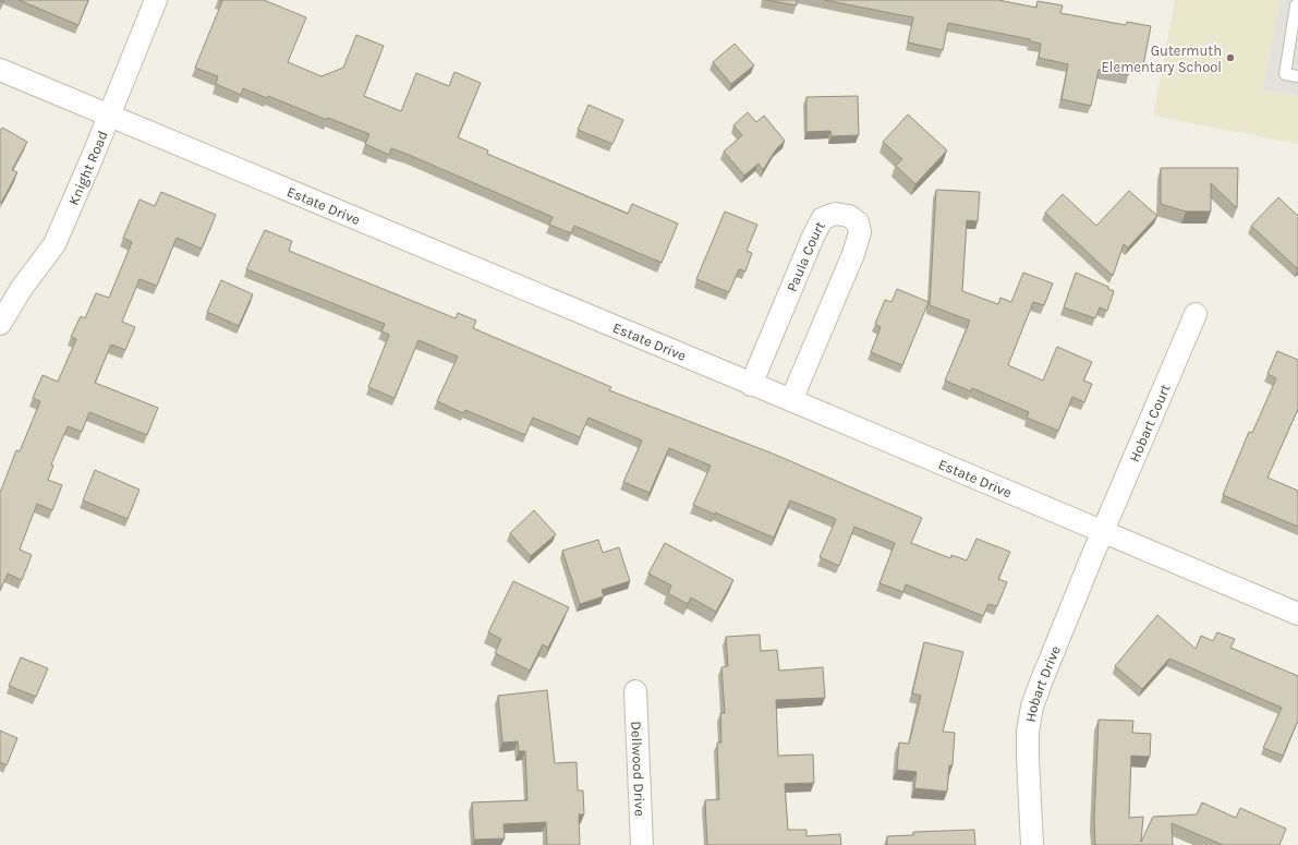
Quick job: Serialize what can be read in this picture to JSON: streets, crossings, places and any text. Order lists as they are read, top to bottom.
{
  "streets": {
    "street": [
      "Knight Road",
      "Estate Drive",
      "Paula Court",
      "Hobart Court",
      "Hobart Drive",
      "Dellwood Drive"
    ]
  },
  "crossings": [
    ["Knight Road", "Estate Drive"],
    ["Estate Drive", "Paula Court"],
    ["Estate Drive", "Hobart Court"],
    ["Estate Drive", "Hobart Drive"],
    ["Hobart Court", "Hobart Drive"]
  ],
  "places": ["Gutermuth Elementary School"]
}
